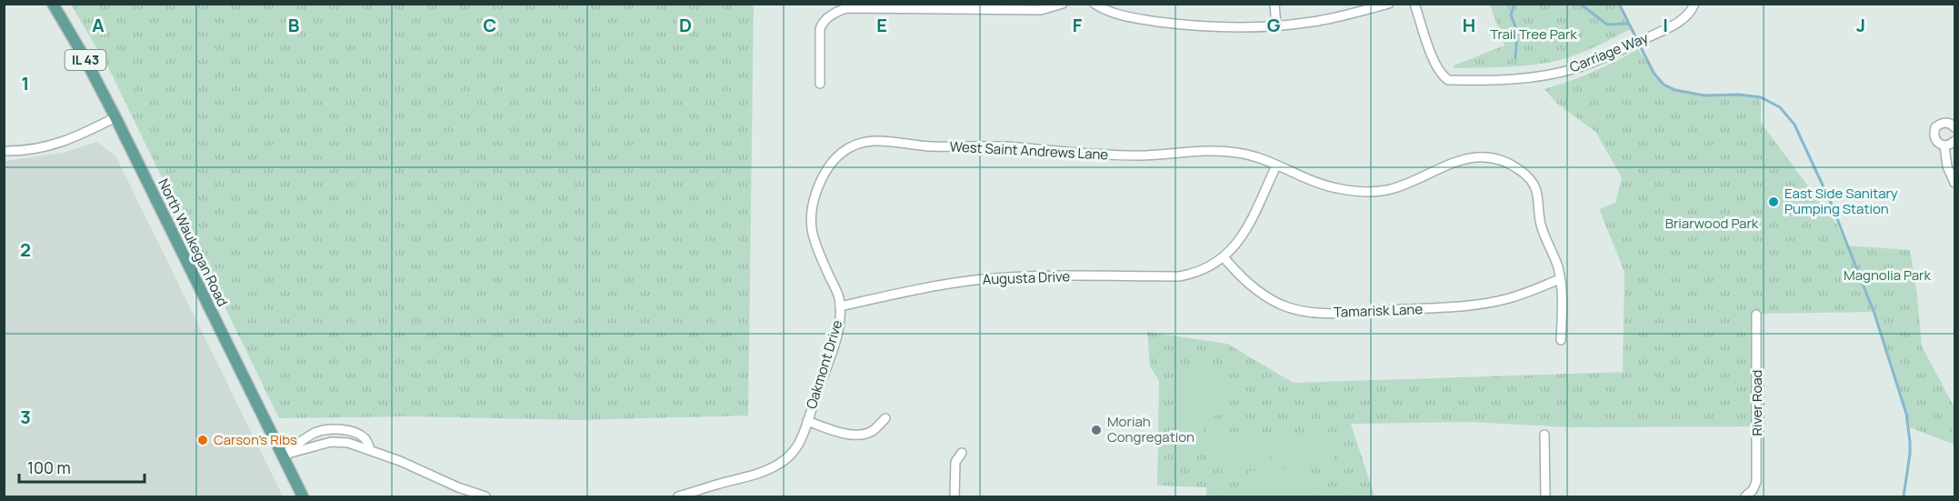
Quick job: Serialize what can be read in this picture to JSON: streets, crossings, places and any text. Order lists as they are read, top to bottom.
{
  "streets": {
    "main road": ["IL 43", "North Waukegan Road"],
    "street": [
      "Carriage Way",
      "West Saint Andrews Lane",
      "Augusta Drive",
      "Tamarisk Lane",
      "Oakmont Drive",
      "River Road"
    ]
  },
  "crossings": [
    ["West Saint Andrews Lane", "Tamarisk Lane"],
    ["West Saint Andrews Lane", "Oakmont Drive"],
    ["Augusta Drive", "Tamarisk Lane"],
    ["Augusta Drive", "Oakmont Drive"]
  ],
  "parks": ["Trail Tree Park", "Briarwood Park", "Magnolia Park"],
  "places": ["East Side Sanitary Pumping Station", "Moriah Congregation", "Carson's Ribs"],
  "scale_bar": "100 m",
  "grid": {
    "columns": [
      "A",
      "B",
      "C",
      "D",
      "E",
      "F",
      "G",
      "H",
      "I",
      "J"
    ],
    "rows": ["1", "2", "3"]
  }
}
